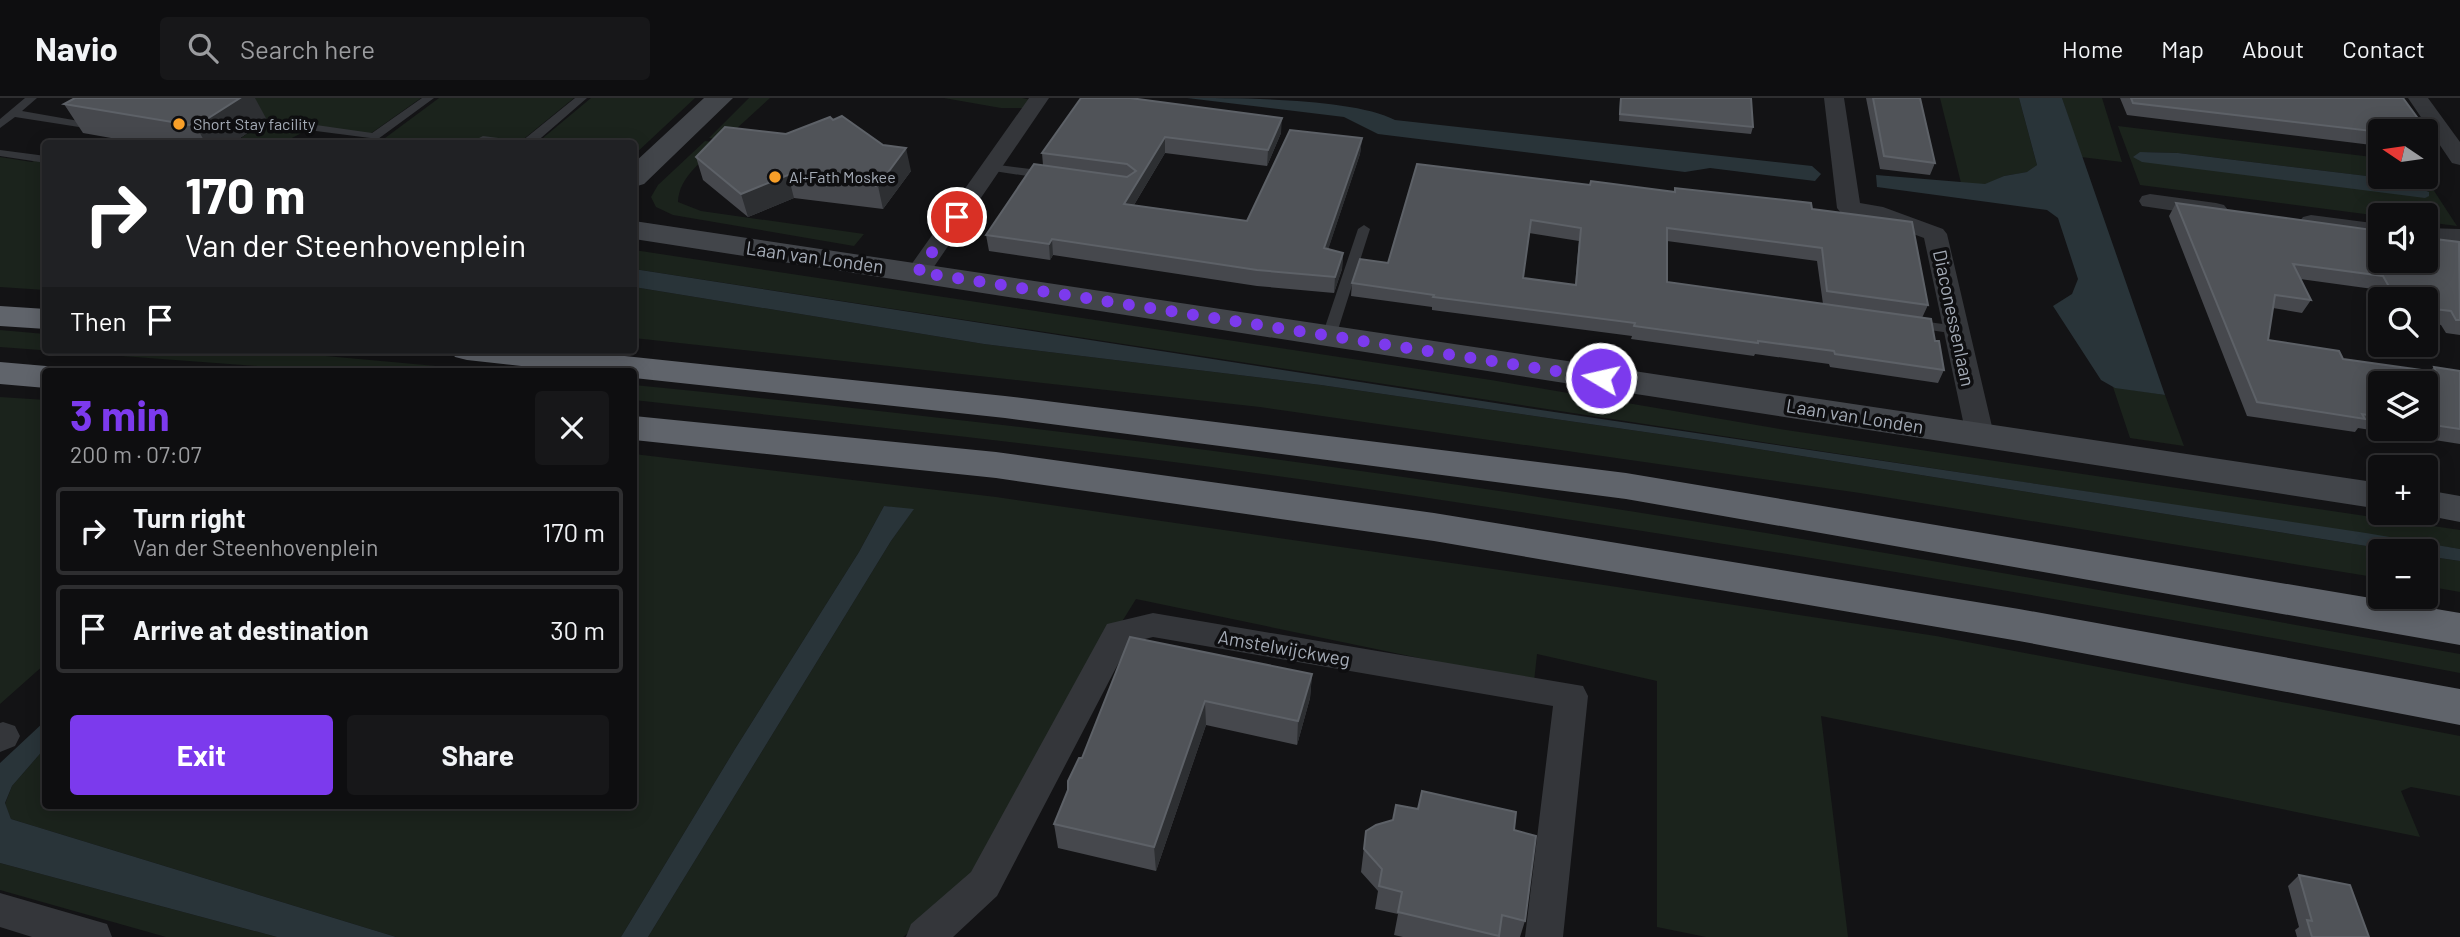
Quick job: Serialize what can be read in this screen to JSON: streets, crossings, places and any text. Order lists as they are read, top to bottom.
{
  "streets": {
    "street": ["Laan van Londen", "Diaconessenlaan", "Amstelwijckweg"]
  },
  "crossings": [
    ["Laan van Londen", "Diaconessenlaan"]
  ],
  "places": ["Short Stay facility", "Al-Fath Moskee"],
  "north": "left",
  "page": {
    "header": "Navio",
    "search": "Search here",
    "nav": [
      "Home",
      "Map",
      "About",
      "Contact"
    ],
    "map_buttons": ["+", "−"],
    "turn": ["170 m", "Van der Steenhovenplein"],
    "then": "Then",
    "heading": ["3 min", "200 m · 07:07"],
    "list": [
      {
        "name": "Turn right",
        "note": "Van der Steenhovenplein",
        "value": "170 m"
      },
      {
        "name": "Arrive at destination",
        "value": "30 m"
      }
    ],
    "buttons": ["Exit", "Share"]
  }
}
